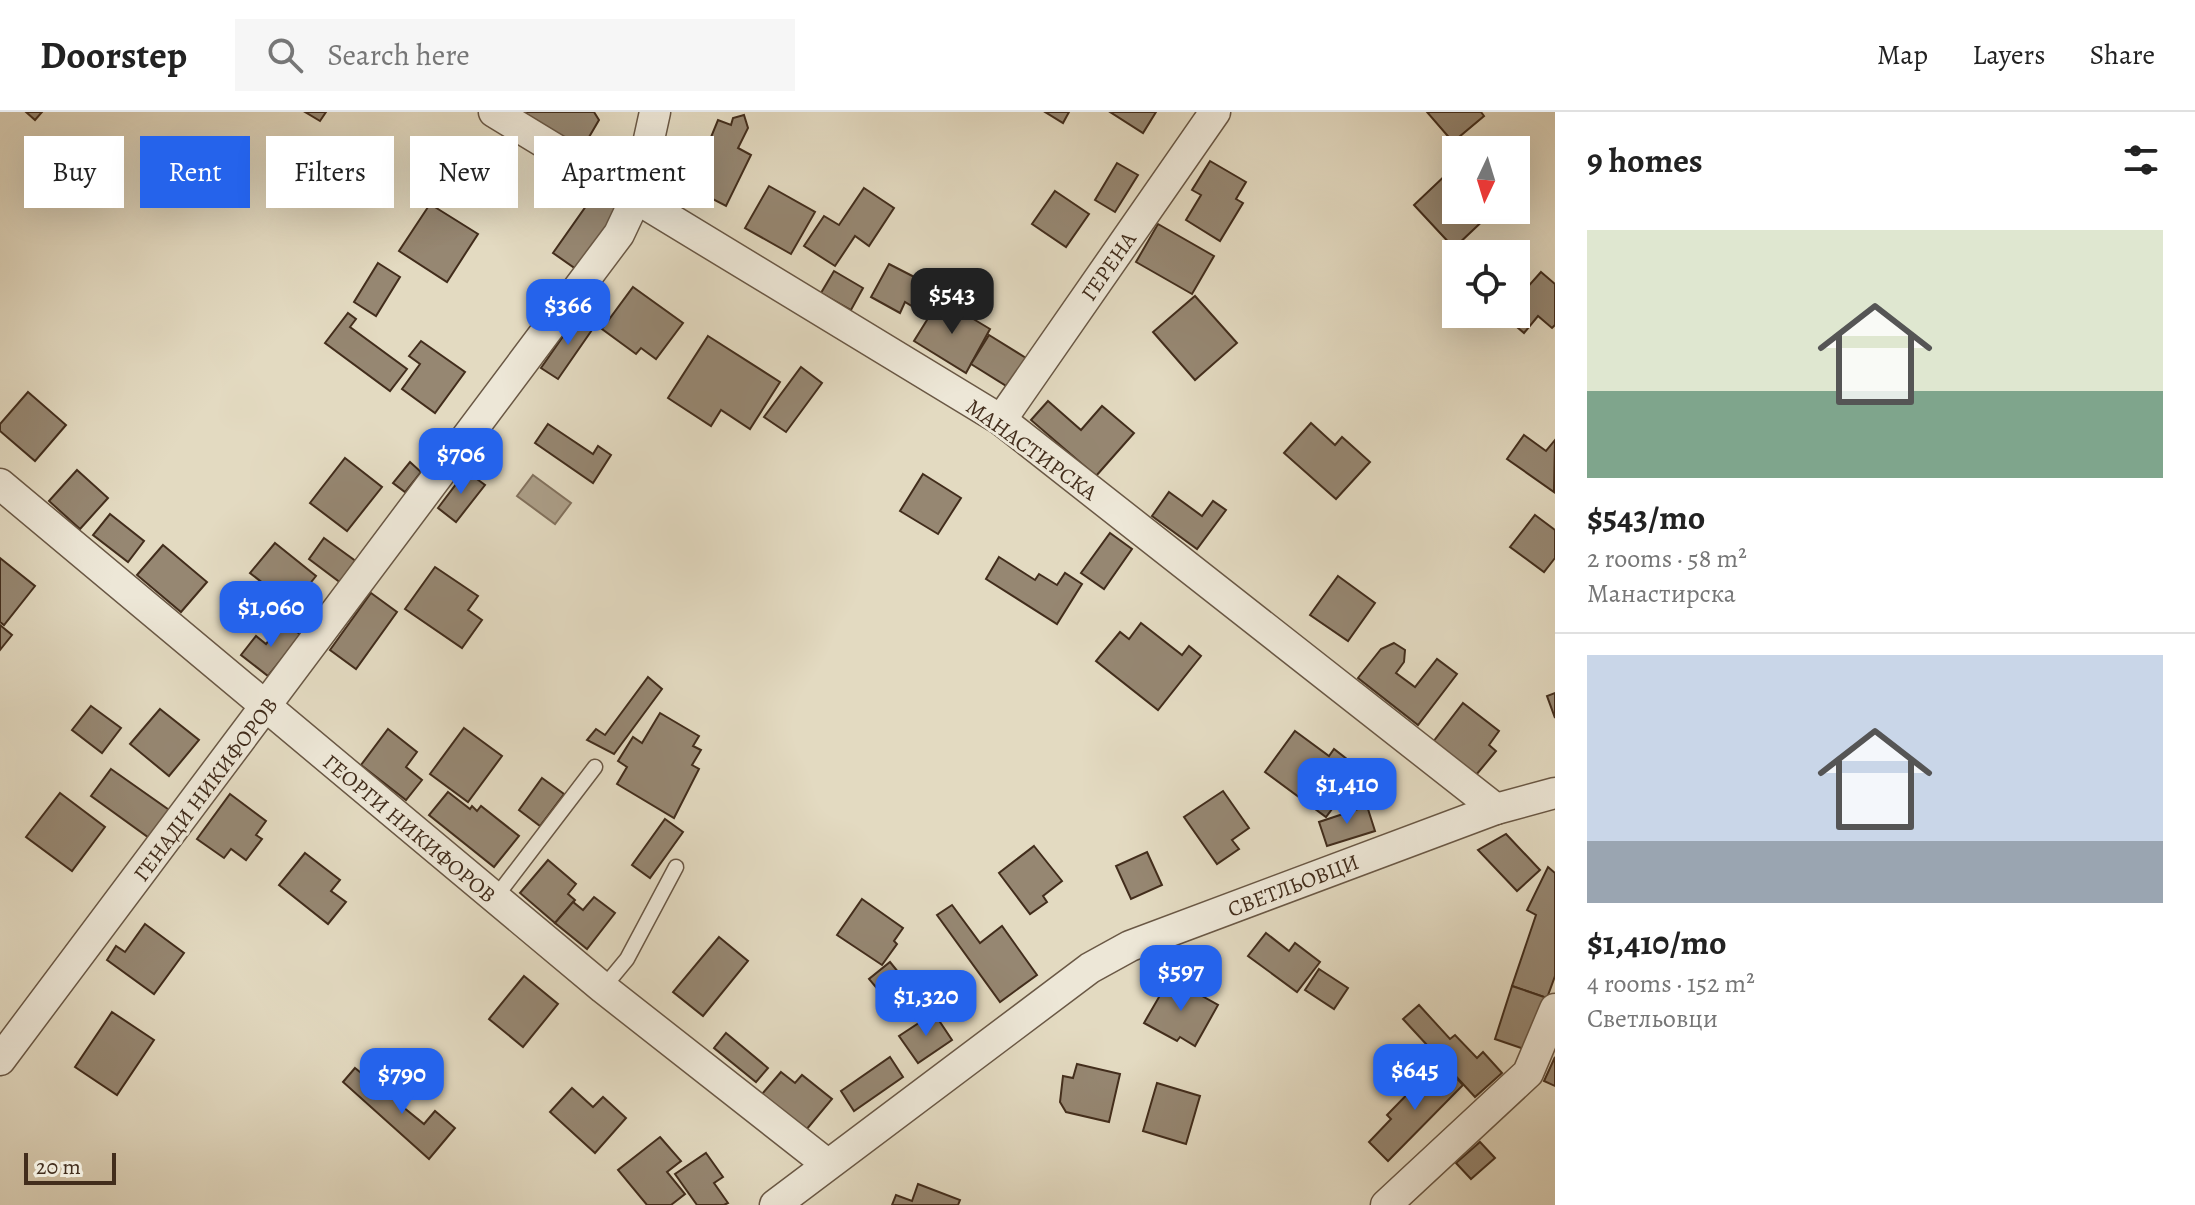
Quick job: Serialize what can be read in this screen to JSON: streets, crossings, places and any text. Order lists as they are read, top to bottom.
{
  "streets": {
    "street": [
      "ГЕРЕНА",
      "МАНАСТИРСКА",
      "ГЕНАДИ НИКИФОРОВ",
      "ГЕОРГИ НИКИФОРОВ",
      "СВЕТЛЬОВЦИ"
    ]
  },
  "crossings": [
    ["ГЕРЕНА", "МАНАСТИРСКА"],
    ["МАНАСТИРСКА", "СВЕТЛЬОВЦИ"],
    ["ГЕНАДИ НИКИФОРОВ", "ГЕОРГИ НИКИФОРОВ"],
    ["ГЕОРГИ НИКИФОРОВ", "СВЕТЛЬОВЦИ"]
  ],
  "scale_bar": "20 m",
  "north": "bottom",
  "page": {
    "header": "Doorstep",
    "search": "Search here",
    "nav": ["Map", "Layers", "Share"],
    "heading": "9 homes",
    "chip": [
      "Buy",
      "Rent",
      "Filters",
      "New",
      "Apartment"
    ],
    "list": [
      {
        "name": "$543/mo",
        "note": "2 rooms · 58 m² · Манастирска"
      },
      {
        "name": "$1,410/mo",
        "note": "4 rooms · 152 m² · Светльовци"
      }
    ],
    "price": [
      "$543",
      "$366",
      "$706",
      "$1,060",
      "$1,410",
      "$597",
      "$1,320",
      "$645",
      "$790"
    ],
    "scale": "20 m"
  }
}
